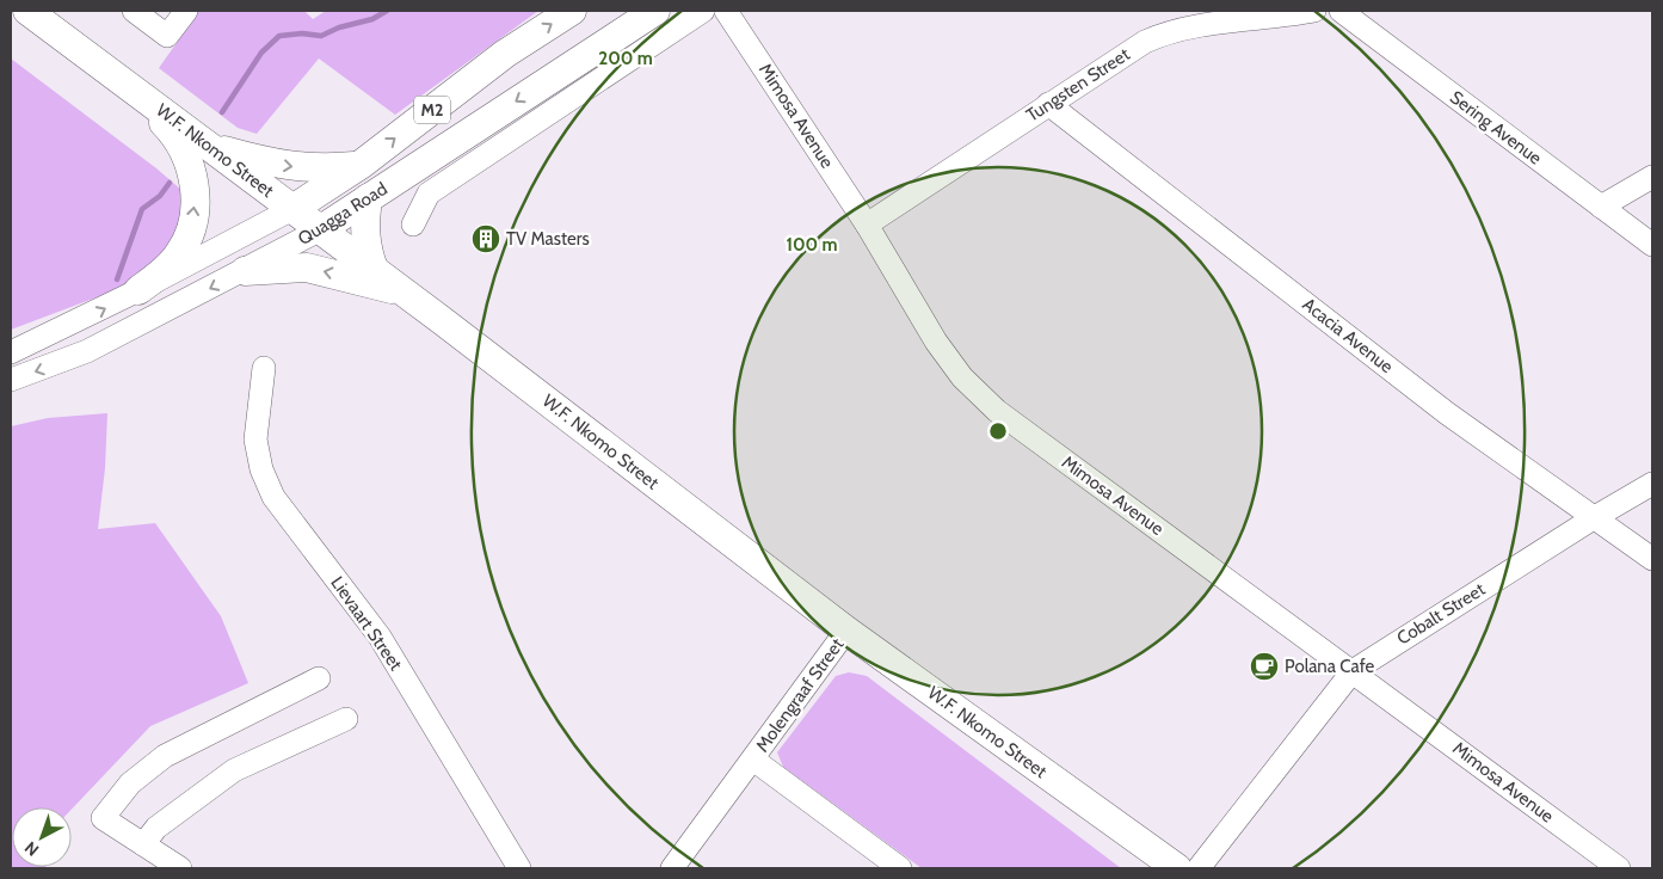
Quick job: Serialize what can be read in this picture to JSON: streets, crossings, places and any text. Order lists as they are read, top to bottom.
{
  "streets": {
    "main road": ["M2", "W.F. Nkomo Street", "Quagga Road"],
    "street": [
      "Tungsten Street",
      "Mimosa Avenue",
      "Sering Avenue",
      "Acacia Avenue",
      "Cobalt Street",
      "Lievaart Street",
      "Molengraaf Street"
    ]
  },
  "crossings": [
    ["Tungsten Street", "Mimosa Avenue"],
    ["Tungsten Street", "Acacia Avenue"],
    ["Mimosa Avenue", "Cobalt Street"],
    ["W.F. Nkomo Street", "Quagga Road"],
    ["W.F. Nkomo Street", "Molengraaf Street"],
    ["Acacia Avenue", "Cobalt Street"]
  ],
  "places": {
    "building": ["TV Masters"],
    "cafe": ["Polana Cafe"]
  },
  "north": "bottom left",
  "rings": ["200 m", "100 m"]
}
